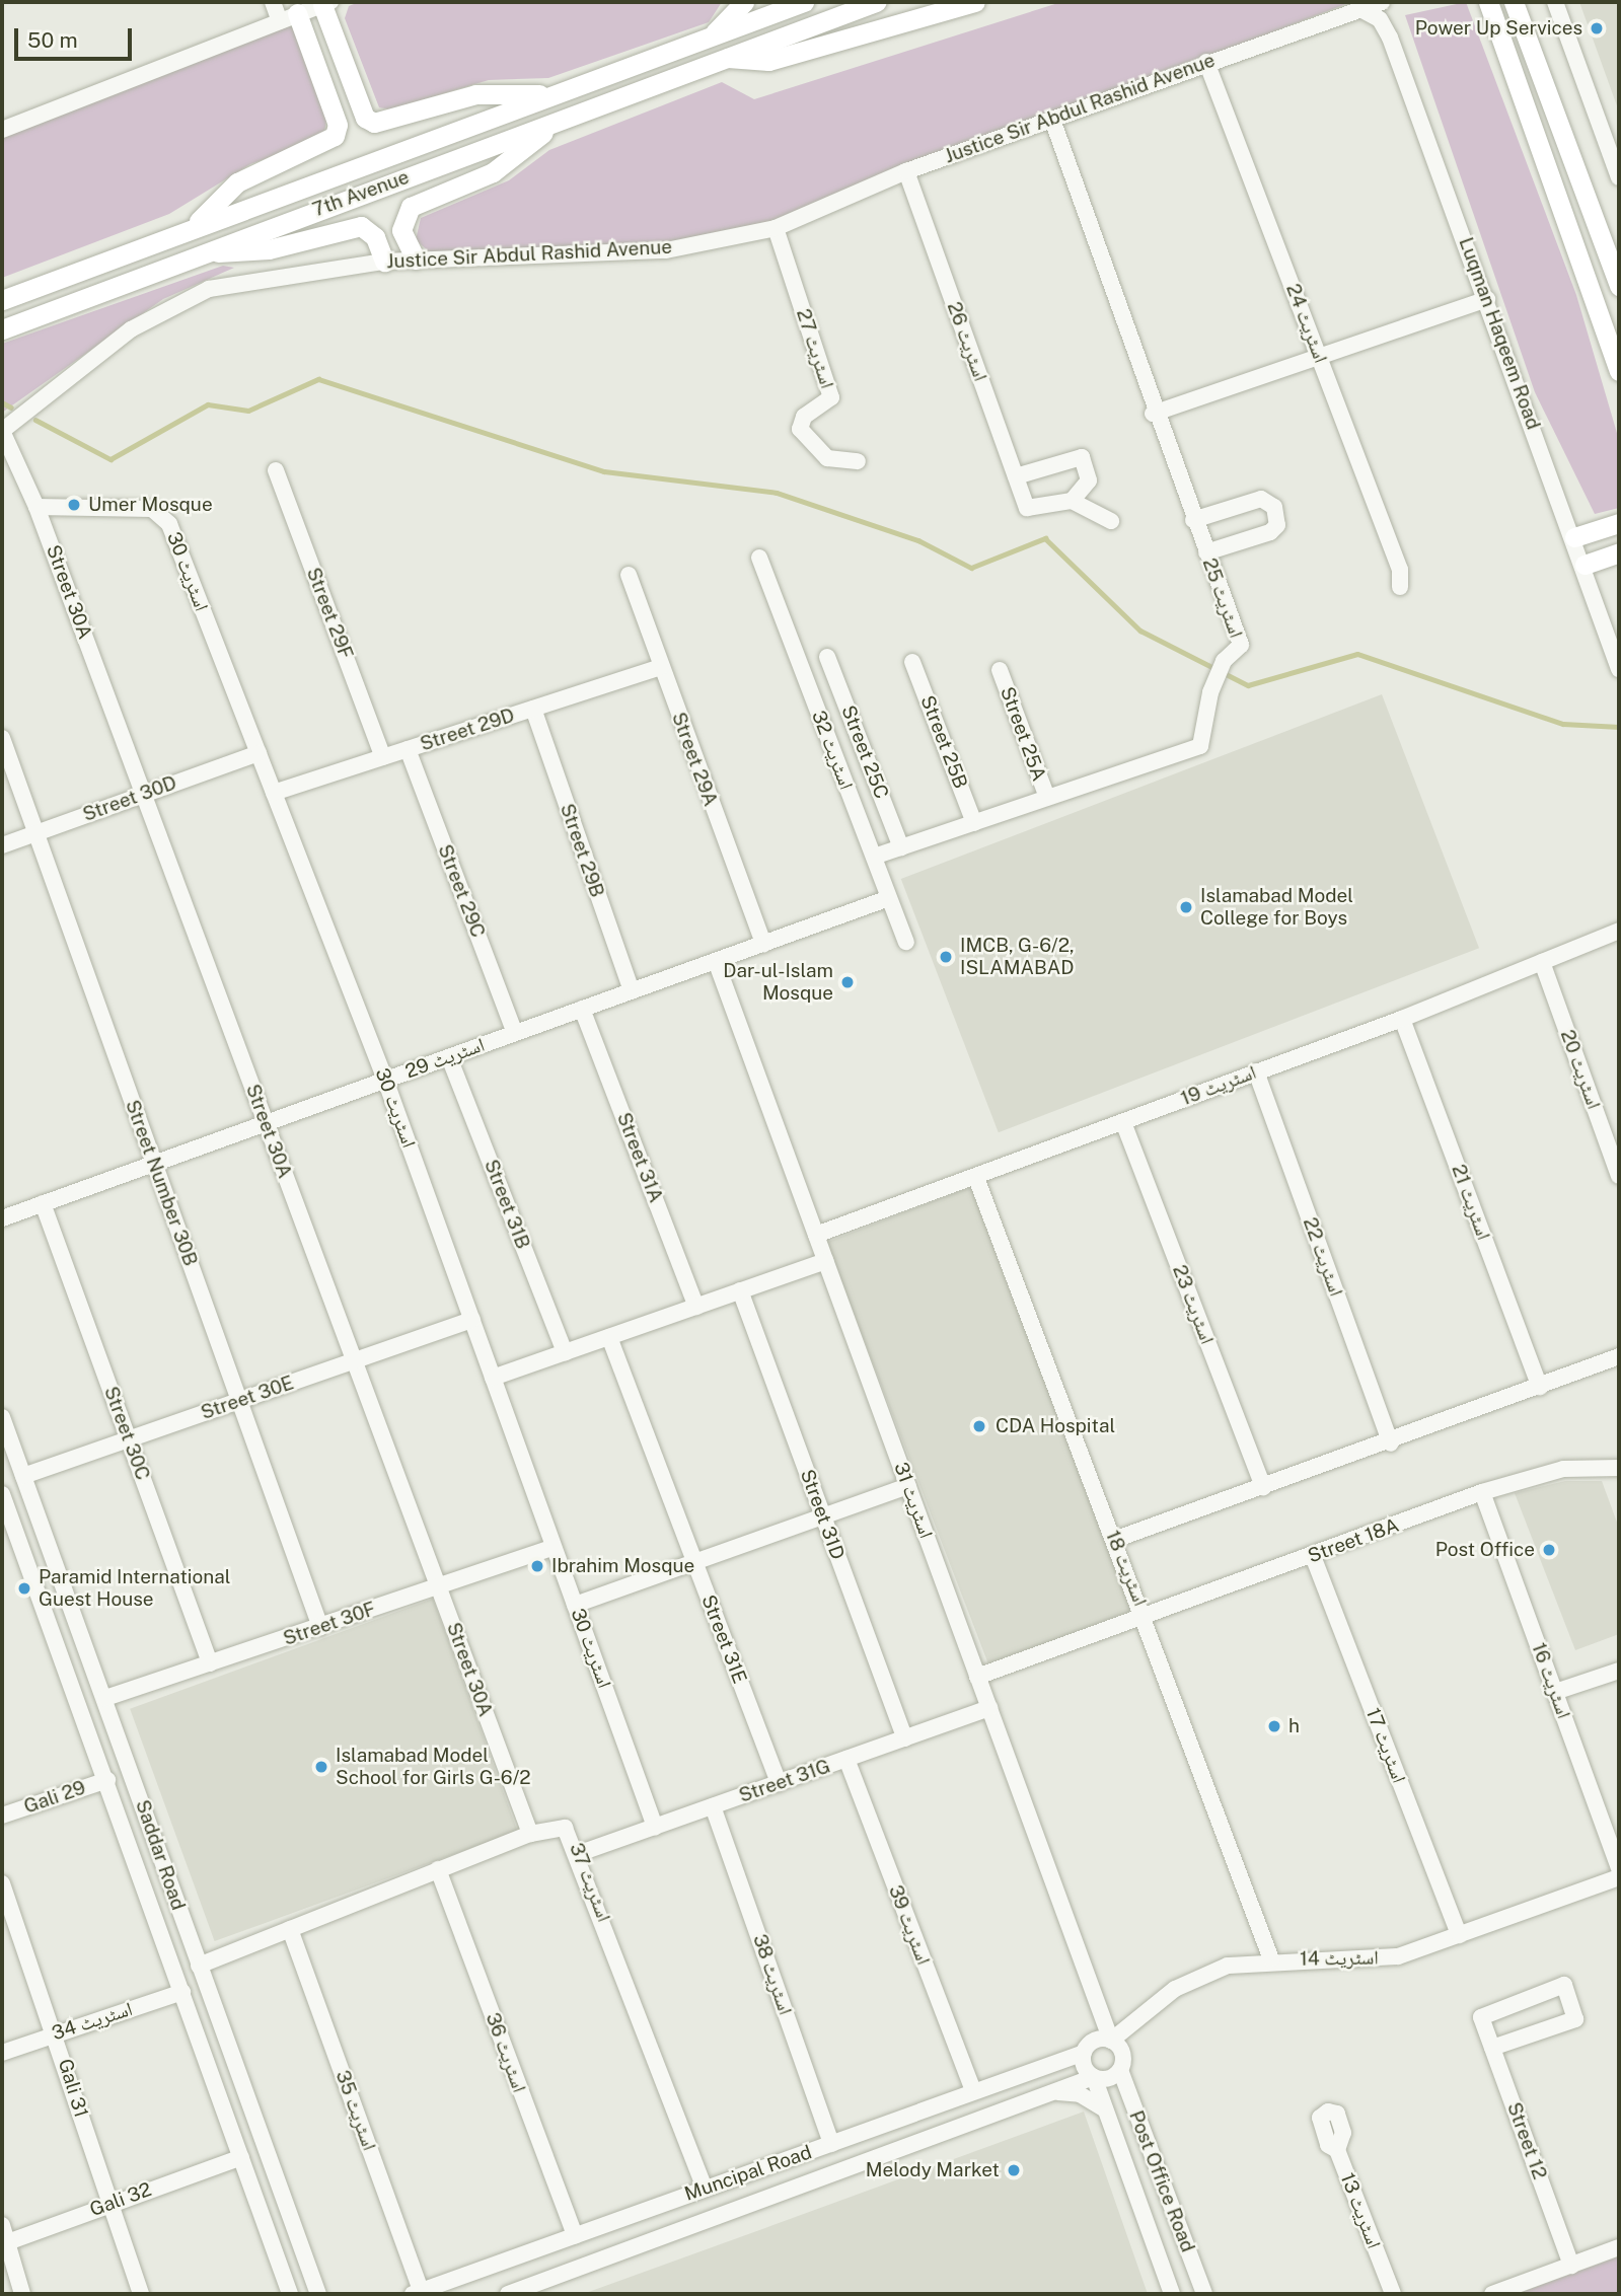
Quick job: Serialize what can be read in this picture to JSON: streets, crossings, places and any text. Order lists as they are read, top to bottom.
{
  "streets": {
    "main road": ["7th Avenue"],
    "street": [
      "Justice Sir Abdul Rashid Avenue",
      "اسٹریٹ 24",
      "Luqman Haqeem Road",
      "اسٹریٹ 26",
      "اسٹریٹ 27",
      "اسٹریٹ 30",
      "Street 30A",
      "اسٹریٹ 25",
      "Street 29F",
      "Street 29D",
      "Street 25A",
      "Street 25B",
      "اسٹریٹ 32",
      "Street 25C",
      "Street 29A",
      "Street 30D",
      "Street 29B",
      "Street 29C",
      "اسٹریٹ 29",
      "اسٹریٹ 20",
      "اسٹریٹ 19",
      "Street 31A",
      "Street Number 30B",
      "اسٹریٹ 21",
      "Street 31B",
      "اسٹریٹ 22",
      "اسٹریٹ 23",
      "Street 30E",
      "Street 30C",
      "اسٹریٹ 31",
      "Street 31D",
      "Street 18A",
      "اسٹریٹ 18",
      "Street 30F",
      "Street 31E",
      "اسٹریٹ 16",
      "اسٹریٹ 17",
      "Street 31G",
      "Gali 29",
      "Saddar Road",
      "اسٹریٹ 37",
      "اسٹریٹ 39",
      "اسٹریٹ 14",
      "اسٹریٹ 38",
      "اسٹریٹ 34",
      "اسٹریٹ 36",
      "Gali 31",
      "اسٹریٹ 35",
      "Street 12",
      "Muncipal Road",
      "Post Office Road",
      "Gali 32",
      "اسٹریٹ 13"
    ]
  },
  "crossings": [
    ["Justice Sir Abdul Rashid Avenue", "اسٹریٹ 24"],
    ["Justice Sir Abdul Rashid Avenue", "Luqman Haqeem Road"],
    ["Justice Sir Abdul Rashid Avenue", "اسٹریٹ 26"],
    ["Justice Sir Abdul Rashid Avenue", "اسٹریٹ 27"],
    ["Justice Sir Abdul Rashid Avenue", "Street 30A"],
    ["Justice Sir Abdul Rashid Avenue", "اسٹریٹ 25"],
    ["اسٹریٹ 30", "Street 30A"],
    ["اسٹریٹ 30", "Street 29D"],
    ["اسٹریٹ 30", "Street 30D"],
    ["اسٹریٹ 30", "اسٹریٹ 29"],
    ["اسٹریٹ 30", "Street 30E"],
    ["اسٹریٹ 30", "Street 30F"],
    ["اسٹریٹ 30", "Street 31G"],
    ["Street 30A", "Street 30D"],
    ["Street 30A", "اسٹریٹ 29"],
    ["Street 30A", "Street 30E"],
    ["Street 30A", "Street 30F"],
    ["Street 30A", "اسٹریٹ 37"],
    ["اسٹریٹ 25", "Street 25A"],
    ["اسٹریٹ 25", "Street 25B"],
    ["اسٹریٹ 25", "اسٹریٹ 32"],
    ["اسٹریٹ 25", "Street 25C"],
    ["Street 29F", "Street 29D"],
    ["Street 29D", "Street 29A"],
    ["Street 29D", "Street 29B"],
    ["Street 29D", "Street 29C"],
    ["اسٹریٹ 32", "اسٹریٹ 29"],
    ["Street 29A", "اسٹریٹ 29"],
    ["Street 30D", "Street Number 30B"],
    ["Street 29B", "اسٹریٹ 29"],
    ["Street 29C", "اسٹریٹ 29"],
    ["اسٹریٹ 29", "Street 31A"],
    ["اسٹریٹ 29", "Street Number 30B"],
    ["اسٹریٹ 29", "Street 31B"],
    ["اسٹریٹ 29", "Street 30C"],
    ["اسٹریٹ 29", "اسٹریٹ 31"],
    ["اسٹریٹ 20", "اسٹریٹ 19"],
    ["اسٹریٹ 19", "اسٹریٹ 21"],
    ["اسٹریٹ 19", "اسٹریٹ 22"],
    ["اسٹریٹ 19", "اسٹریٹ 23"],
    ["اسٹریٹ 19", "اسٹریٹ 31"],
    ["اسٹریٹ 19", "اسٹریٹ 18"],
    ["Street Number 30B", "Street 30E"],
    ["Street Number 30B", "Street 30F"],
    ["Street 30E", "Street 30C"],
    ["Street 30E", "Saddar Road"],
    ["Street 30C", "Street 30F"],
    ["اسٹریٹ 31", "Street 18A"],
    ["اسٹریٹ 31", "Street 31G"],
    ["اسٹریٹ 31", "اسٹریٹ 14"],
    ["اسٹریٹ 31", "Muncipal Road"],
    ["اسٹریٹ 31", "Post Office Road"],
    ["Street 31D", "Street 31G"],
    ["Street 18A", "اسٹریٹ 18"],
    ["Street 18A", "اسٹریٹ 16"],
    ["Street 18A", "اسٹریٹ 17"],
    ["اسٹریٹ 18", "اسٹریٹ 14"],
    ["Street 30F", "Saddar Road"],
    ["Street 31E", "Street 31G"],
    ["اسٹریٹ 17", "اسٹریٹ 14"],
    ["Street 31G", "اسٹریٹ 37"],
    ["Street 31G", "اسٹریٹ 39"],
    ["Street 31G", "اسٹریٹ 38"],
    ["Gali 29", "Saddar Road"],
    ["Saddar Road", "اسٹریٹ 37"],
    ["Saddar Road", "اسٹریٹ 34"],
    ["Saddar Road", "Gali 32"],
    ["اسٹریٹ 37", "اسٹریٹ 36"],
    ["اسٹریٹ 37", "اسٹریٹ 35"],
    ["اسٹریٹ 37", "Muncipal Road"],
    ["اسٹریٹ 39", "Muncipal Road"],
    ["اسٹریٹ 14", "Muncipal Road"],
    ["اسٹریٹ 14", "Post Office Road"],
    ["اسٹریٹ 38", "Muncipal Road"],
    ["اسٹریٹ 34", "Gali 31"],
    ["اسٹریٹ 36", "Muncipal Road"],
    ["Gali 31", "Gali 32"],
    ["اسٹریٹ 35", "Muncipal Road"],
    ["Muncipal Road", "Post Office Road"]
  ],
  "places": [
    "Power Up Services",
    "Umer Mosque",
    "Islamabad Model College for Boys",
    "IMCB, G-6/2, ISLAMABAD",
    "Dar-ul-Islam Mosque",
    "CDA Hospital",
    "Post Office",
    "Ibrahim Mosque",
    "Paramid International Guest House",
    "h",
    "Islamabad Model School for Girls G-6/2",
    "Melody Market"
  ],
  "scale_bar": "50 m"
}
